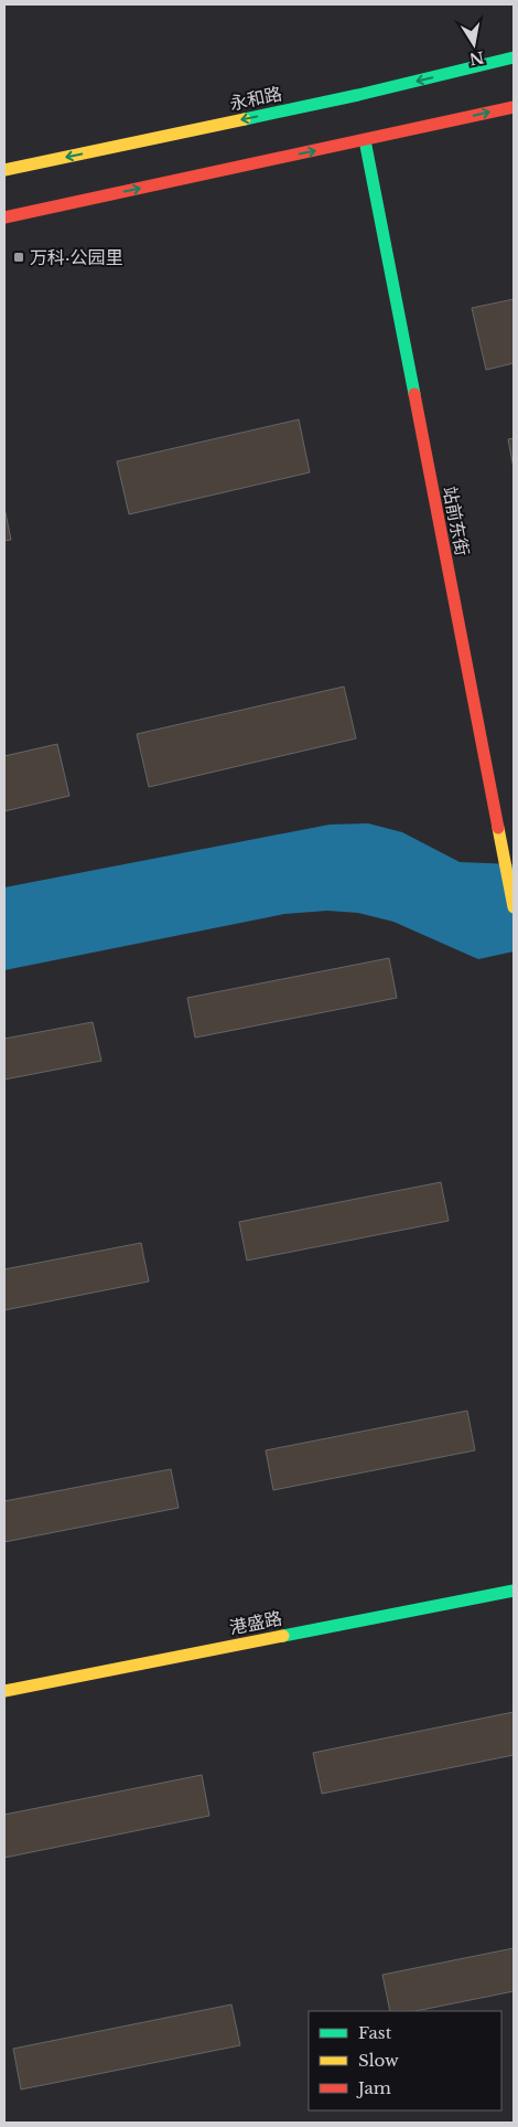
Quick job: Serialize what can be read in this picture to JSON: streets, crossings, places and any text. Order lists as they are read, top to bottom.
{
  "streets": {
    "street": ["永和路", "站前东街", "港盛路"]
  },
  "places": {
    "transit": ["万科·公园里"]
  },
  "legend": ["Fast", "Slow", "Jam"],
  "north": "bottom"
}
